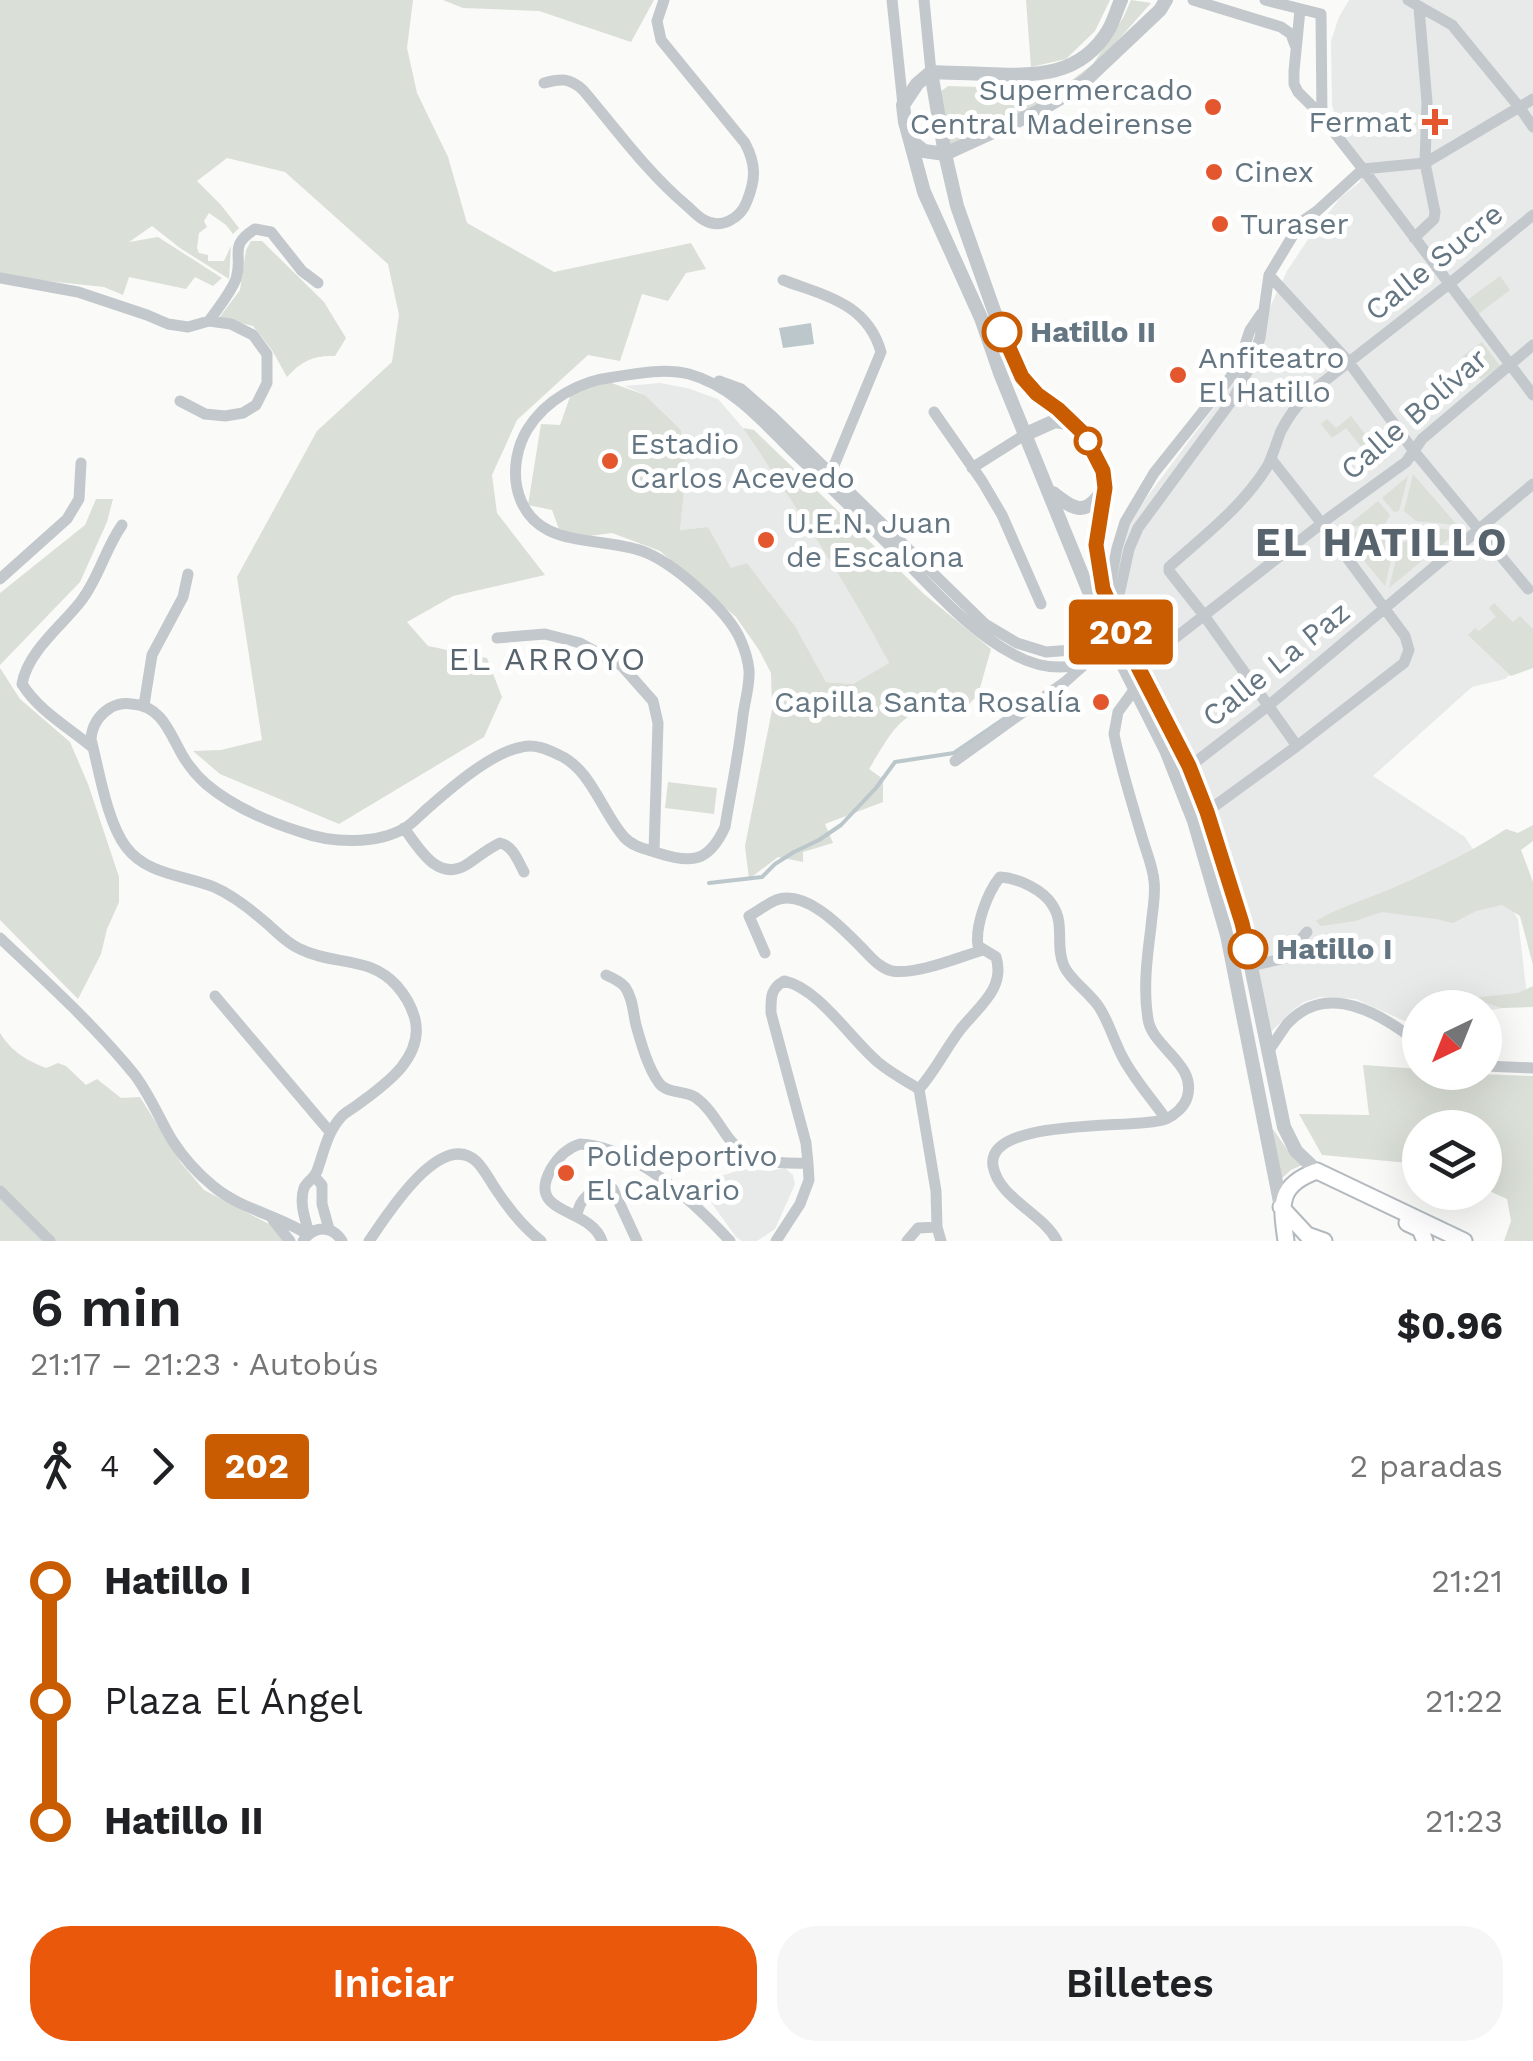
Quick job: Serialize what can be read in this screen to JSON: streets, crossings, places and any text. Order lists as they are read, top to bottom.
{
  "streets": {
    "street": ["Calle Sucre", "Calle Bolívar", "Calle La Paz"]
  },
  "crossings": [
    ["Calle Sucre", "Calle Bolívar"]
  ],
  "districts": ["EL HATILLO", "EL ARROYO"],
  "places": {
    "other": [
      "Supermercado Central Madeirense",
      "Cinex",
      "Turaser",
      "Hatillo II",
      "Anfiteatro El Hatillo",
      "Estadio Carlos Acevedo",
      "U.E.N. Juan de Escalona",
      "Capilla Santa Rosalía",
      "Hatillo I",
      "Polideportivo El Calvario"
    ],
    "health": ["Fermat"]
  },
  "lines": ["bus line 202"],
  "north": "bottom left",
  "page": {
    "on_map": "202",
    "heading": ["6 min", "21:17 – 21:23 · Autobús", "$0.96"],
    "legs": ["4", "202", "2 paradas"],
    "list": [
      {
        "name": "Hatillo I",
        "value": "21:21"
      },
      {
        "name": "Plaza El Ángel",
        "value": "21:22"
      },
      {
        "name": "Hatillo II",
        "value": "21:23"
      }
    ],
    "buttons": ["Iniciar", "Billetes"]
  }
}
